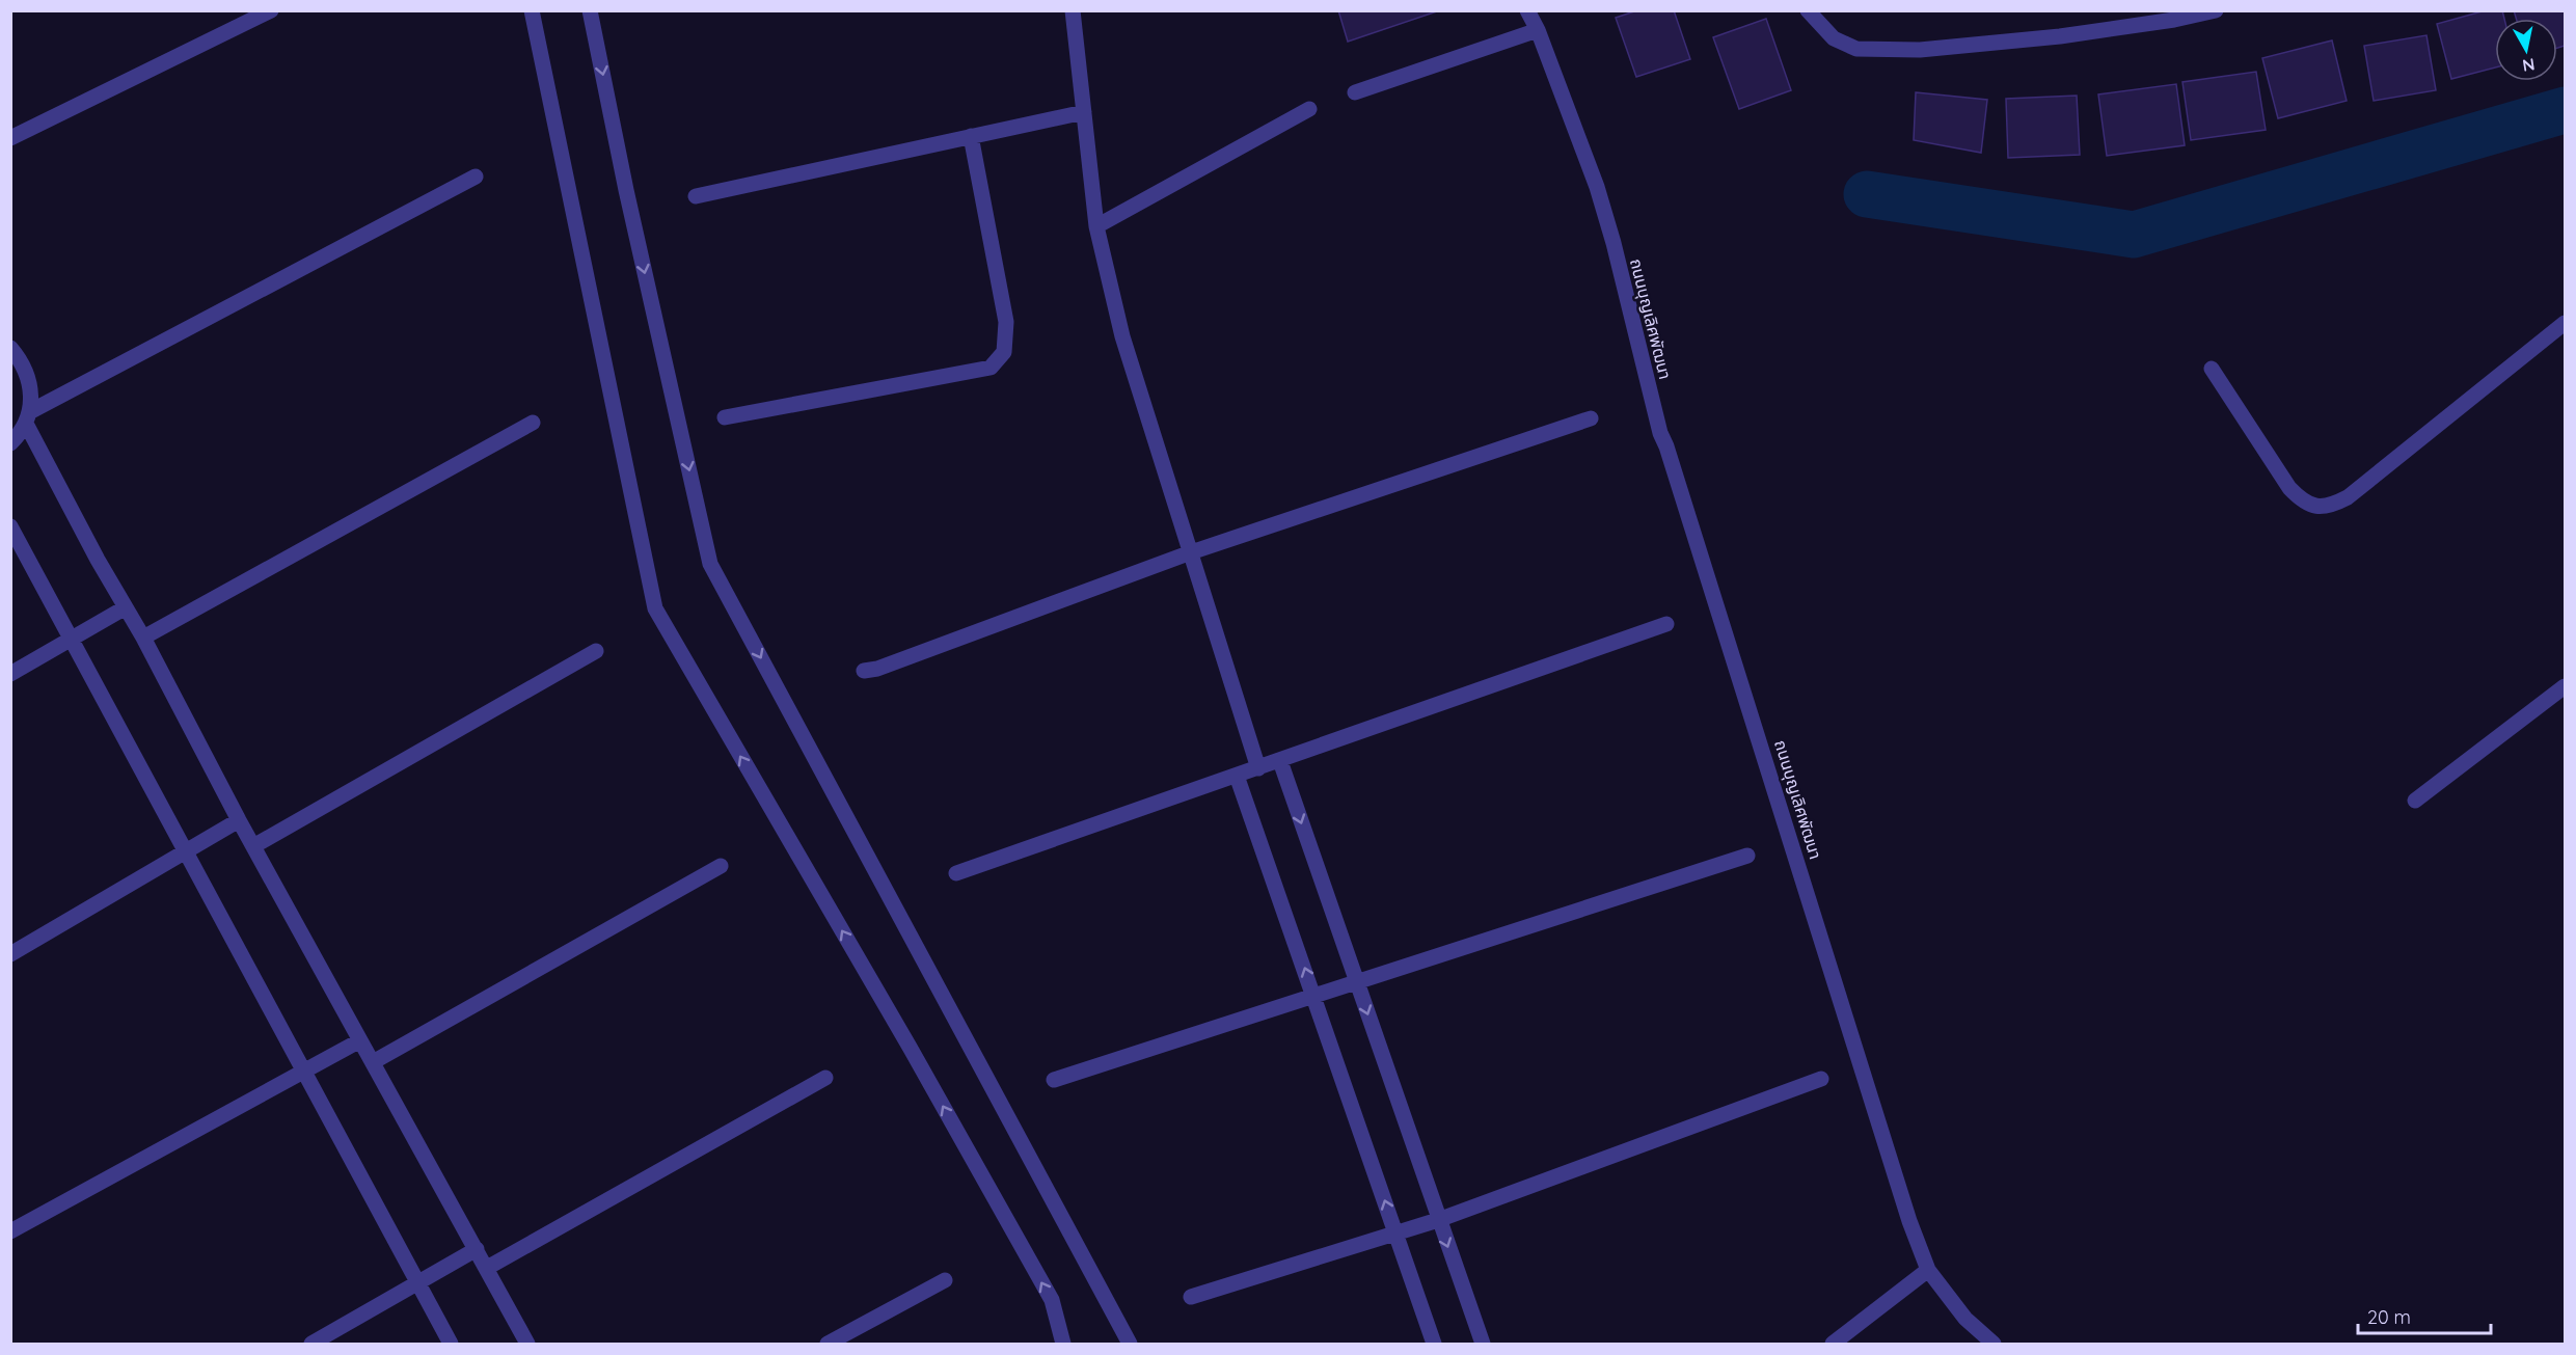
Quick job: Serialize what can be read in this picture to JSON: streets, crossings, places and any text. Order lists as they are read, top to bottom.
{
  "streets": {
    "street": ["ถนนบุญเลิศพัฒนา"]
  },
  "scale_bar": "20 m",
  "north": "bottom"
}
